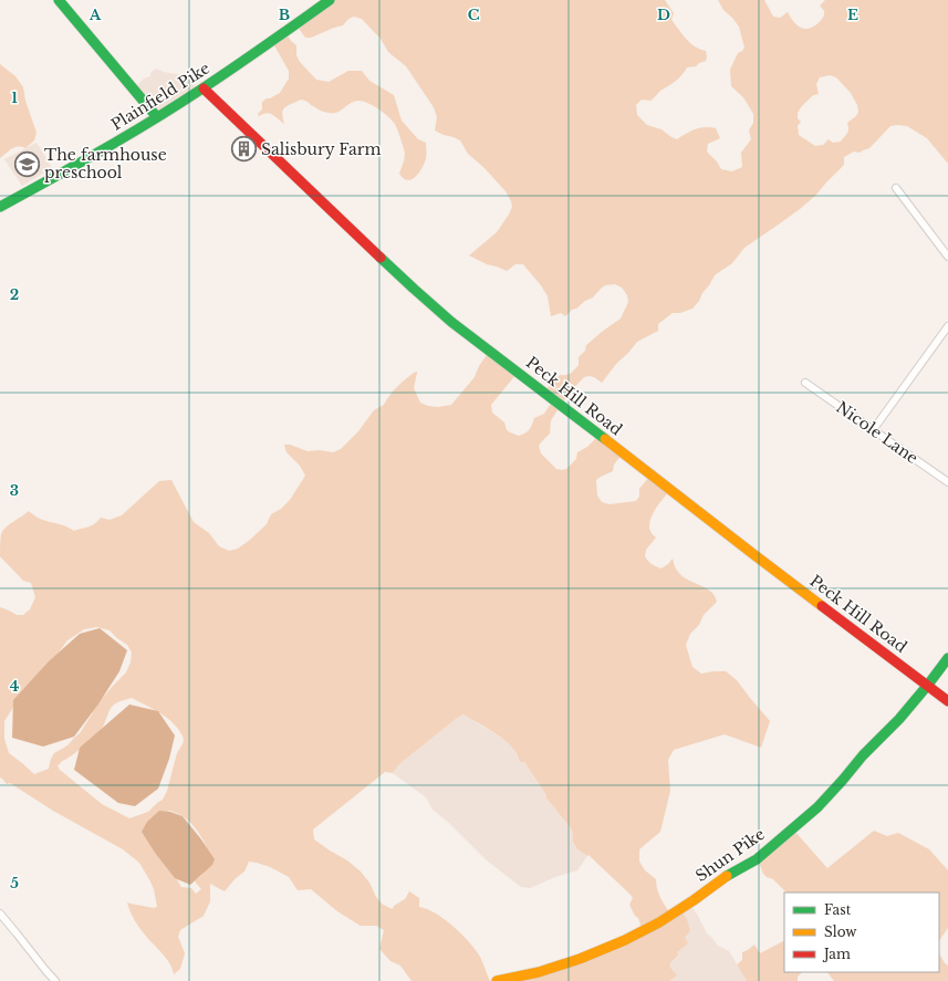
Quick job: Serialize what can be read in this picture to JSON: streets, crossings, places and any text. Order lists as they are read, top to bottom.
{
  "streets": {
    "street": [
      "Plainfield Pike",
      "Peck Hill Road",
      "Nicole Lane",
      "Shun Pike"
    ]
  },
  "crossings": [
    ["Plainfield Pike", "Peck Hill Road"],
    ["Peck Hill Road", "Shun Pike"]
  ],
  "places": {
    "building": ["Salisbury Farm"],
    "school or university": ["The farmhouse preschool"]
  },
  "legend": ["Fast", "Slow", "Jam"],
  "grid": {
    "columns": [
      "A",
      "B",
      "C",
      "D",
      "E"
    ],
    "rows": [
      "1",
      "2",
      "3",
      "4",
      "5"
    ]
  }
}
